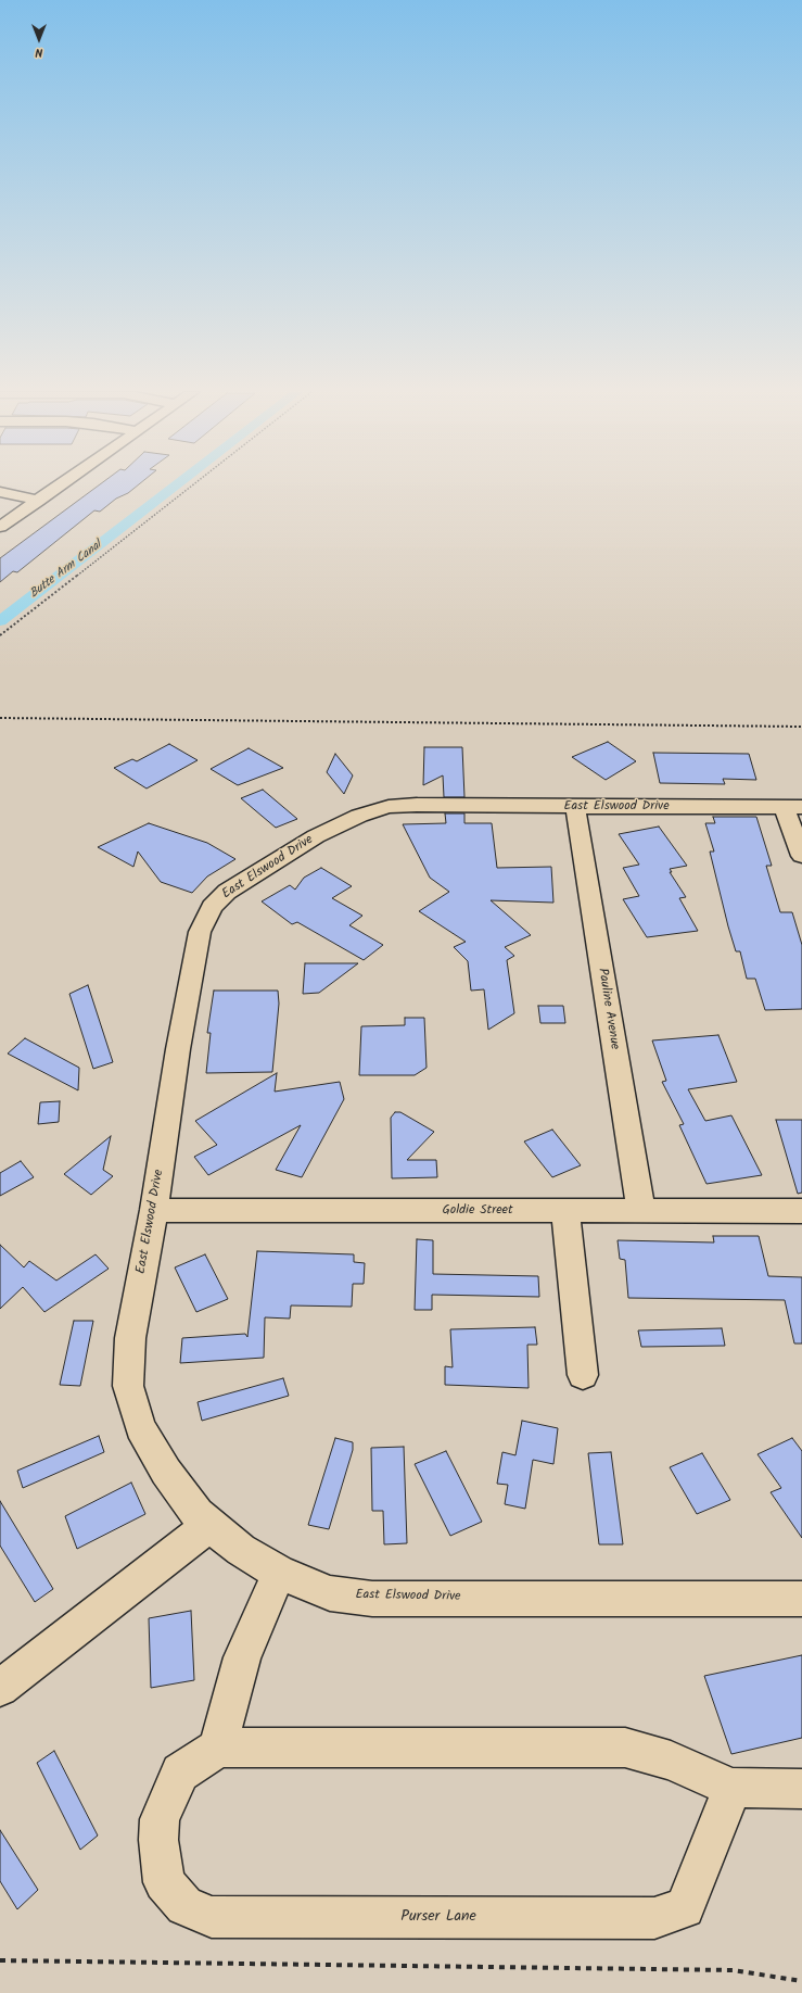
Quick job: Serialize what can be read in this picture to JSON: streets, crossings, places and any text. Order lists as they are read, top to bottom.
{
  "streets": {
    "street": [
      "East Elswood Drive",
      "Pauline Avenue",
      "Goldie Street",
      "Purser Lane"
    ]
  },
  "crossings": [
    ["East Elswood Drive", "Pauline Avenue"],
    ["East Elswood Drive", "Goldie Street"],
    ["Pauline Avenue", "Goldie Street"]
  ],
  "water": ["Butte Arm Canal"],
  "north": "bottom"
}
